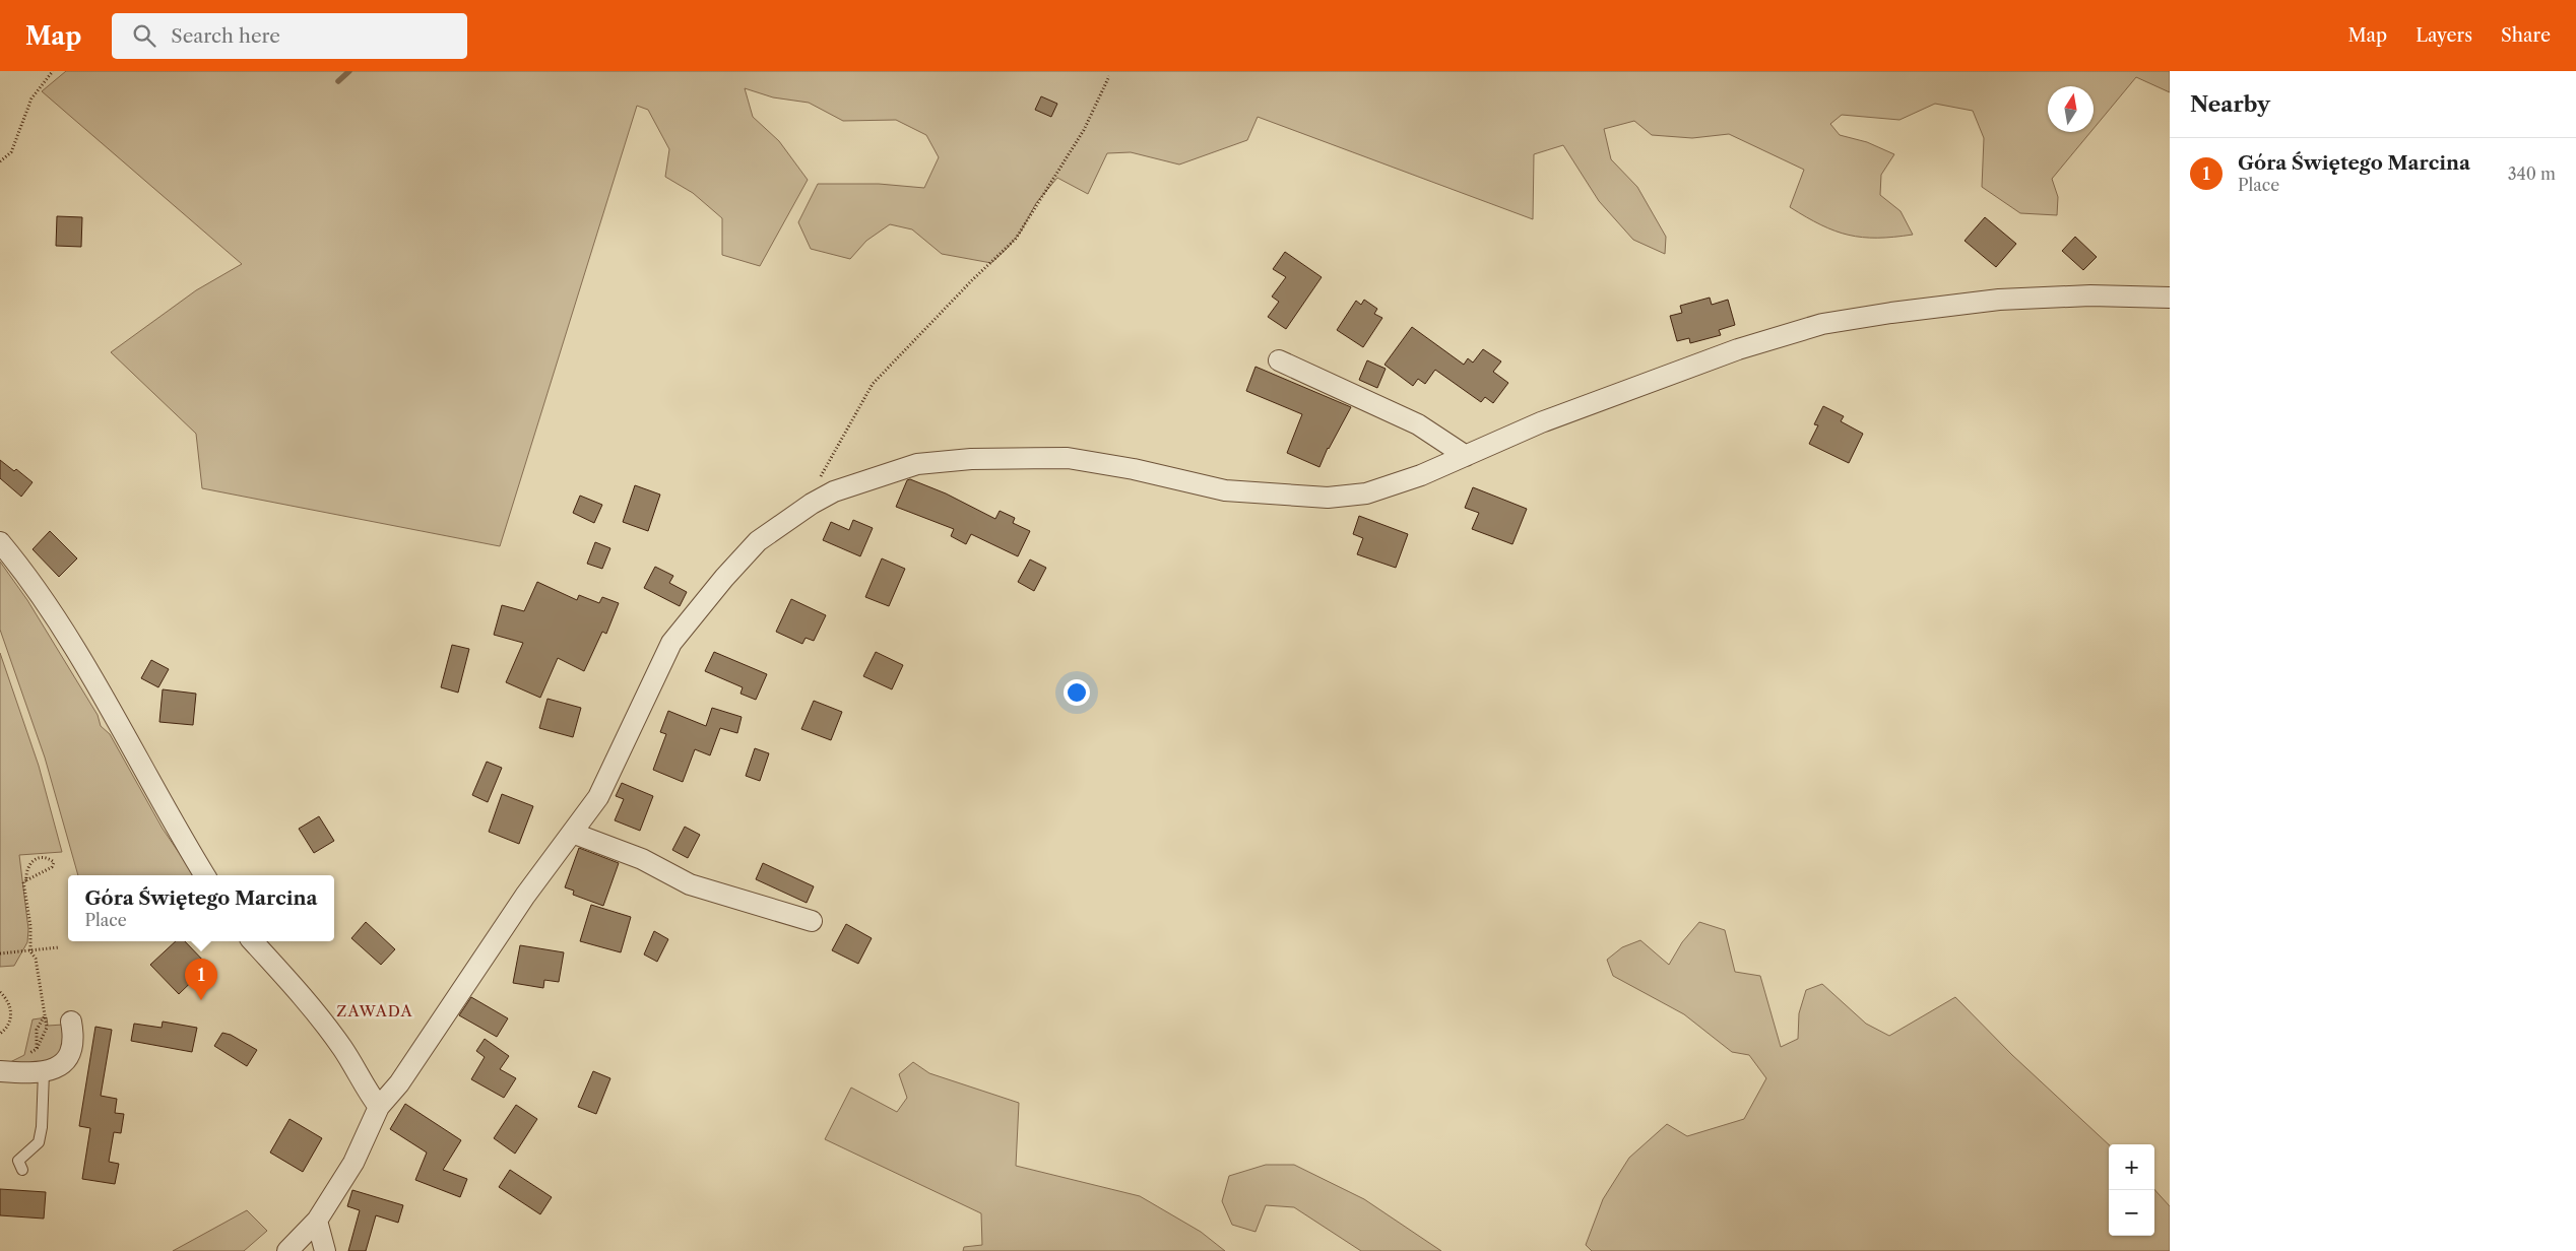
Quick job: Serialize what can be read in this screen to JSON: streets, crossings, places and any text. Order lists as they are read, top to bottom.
{
  "districts": ["ZAWADA"],
  "north": "top",
  "page": {
    "header": "Map",
    "search": "Search here",
    "nav": ["Map", "Layers", "Share"],
    "heading": "Nearby",
    "list": [
      {
        "mark": "1",
        "name": "Góra Świętego Marcina",
        "note": "Place",
        "value": "340 m"
      }
    ],
    "popup": ["Góra Świętego Marcina", "Place"],
    "pins": "1",
    "map_buttons": ["+", "−"]
  }
}
